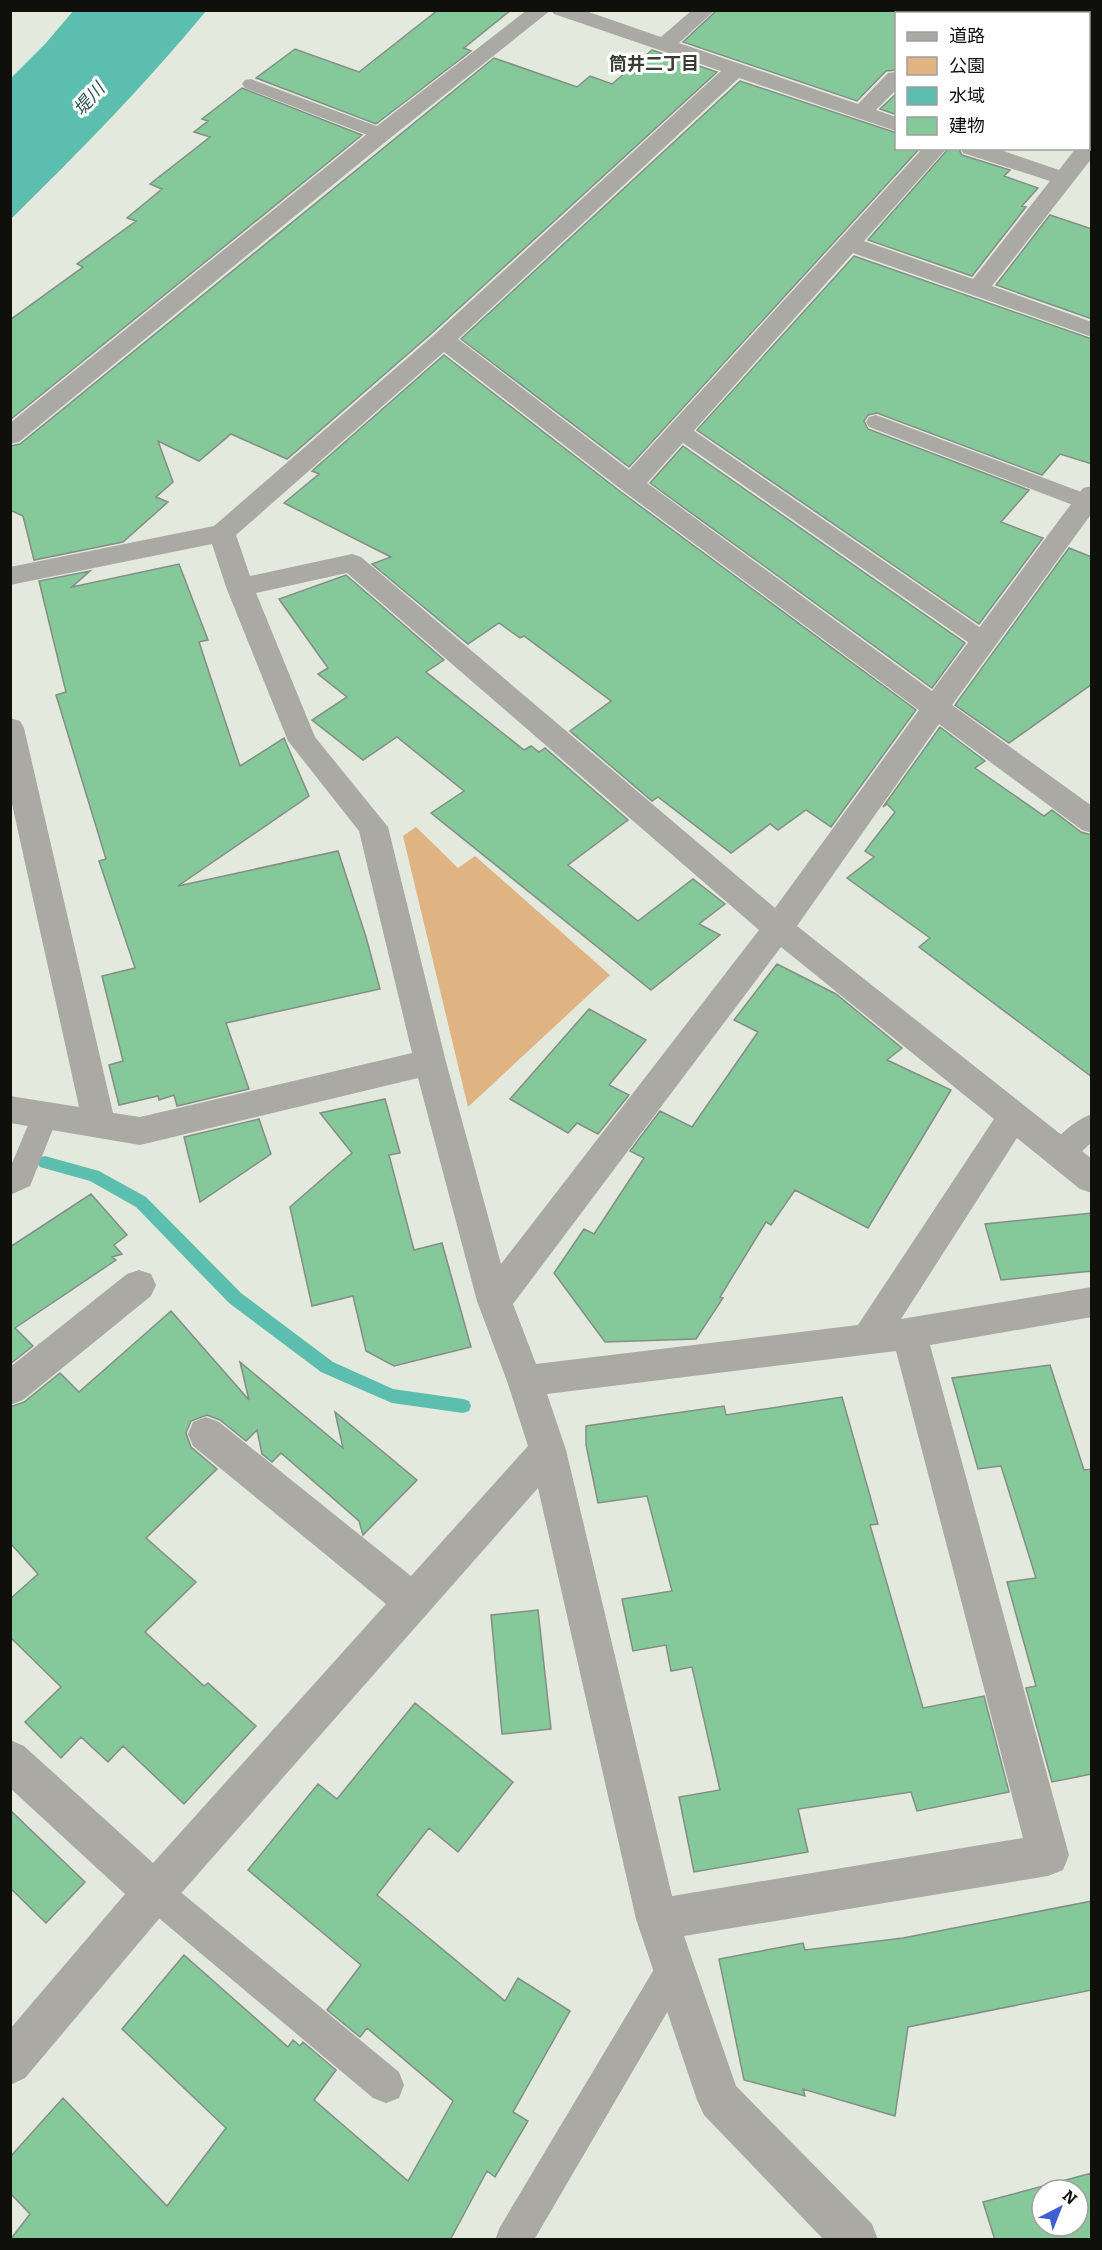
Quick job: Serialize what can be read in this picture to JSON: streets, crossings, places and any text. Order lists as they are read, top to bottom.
{
  "districts": ["筒井二丁目"],
  "water": ["堤川"],
  "legend": [
    "道路",
    "公園",
    "水域",
    "建物"
  ],
  "north": "top right"
}
